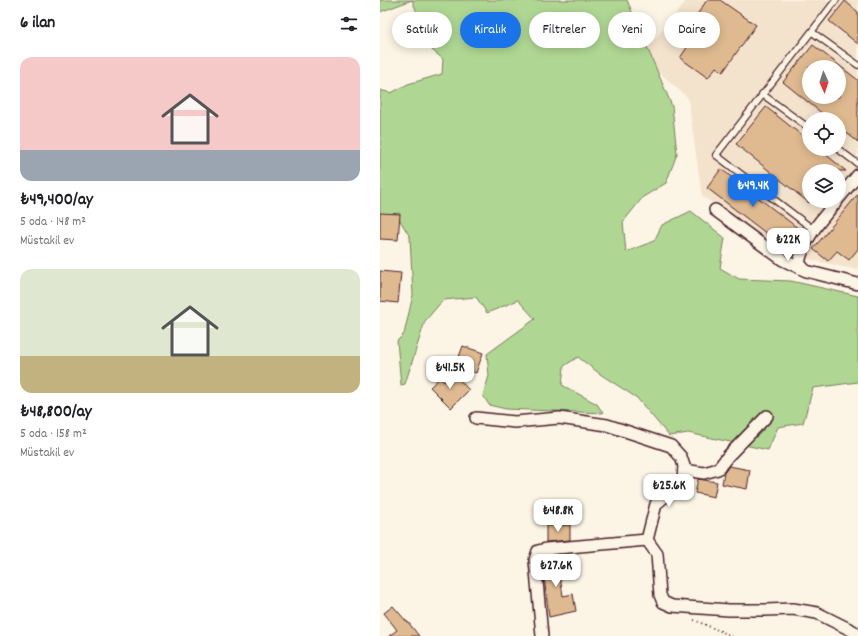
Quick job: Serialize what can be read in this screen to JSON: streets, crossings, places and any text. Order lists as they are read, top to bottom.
{
  "north": "bottom",
  "page": {
    "heading": "6 ilan",
    "chip": [
      "Satılık",
      "Kiralık",
      "Filtreler",
      "Yeni",
      "Daire"
    ],
    "list": [
      {
        "name": "₺49,400/ay",
        "note": "5 oda · 148 m² · Müstakil ev"
      },
      {
        "name": "₺48,800/ay",
        "note": "5 oda · 158 m² · Müstakil ev"
      }
    ],
    "price": [
      "₺49.4K",
      "₺22K",
      "₺41.5K",
      "₺25.6K",
      "₺48.8K",
      "₺27.6K"
    ]
  }
}
